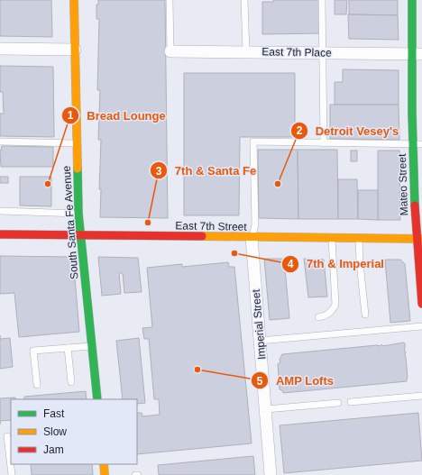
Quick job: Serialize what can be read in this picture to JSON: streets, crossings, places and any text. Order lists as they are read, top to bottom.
{
  "streets": {
    "main road": ["Mateo Street", "South Santa Fe Avenue", "East 7th Street"],
    "street": ["East 7th Place", "Imperial Street"]
  },
  "crossings": [
    ["East 7th Place", "Mateo Street"],
    ["Mateo Street", "East 7th Street"],
    ["South Santa Fe Avenue", "East 7th Street"],
    ["East 7th Street", "Imperial Street"]
  ],
  "places": [
    "Bread Lounge",
    "Detroit Vesey's",
    "7th & Santa Fe",
    "7th & Imperial",
    "AMP Lofts"
  ],
  "legend": ["Fast", "Slow", "Jam"]
}
